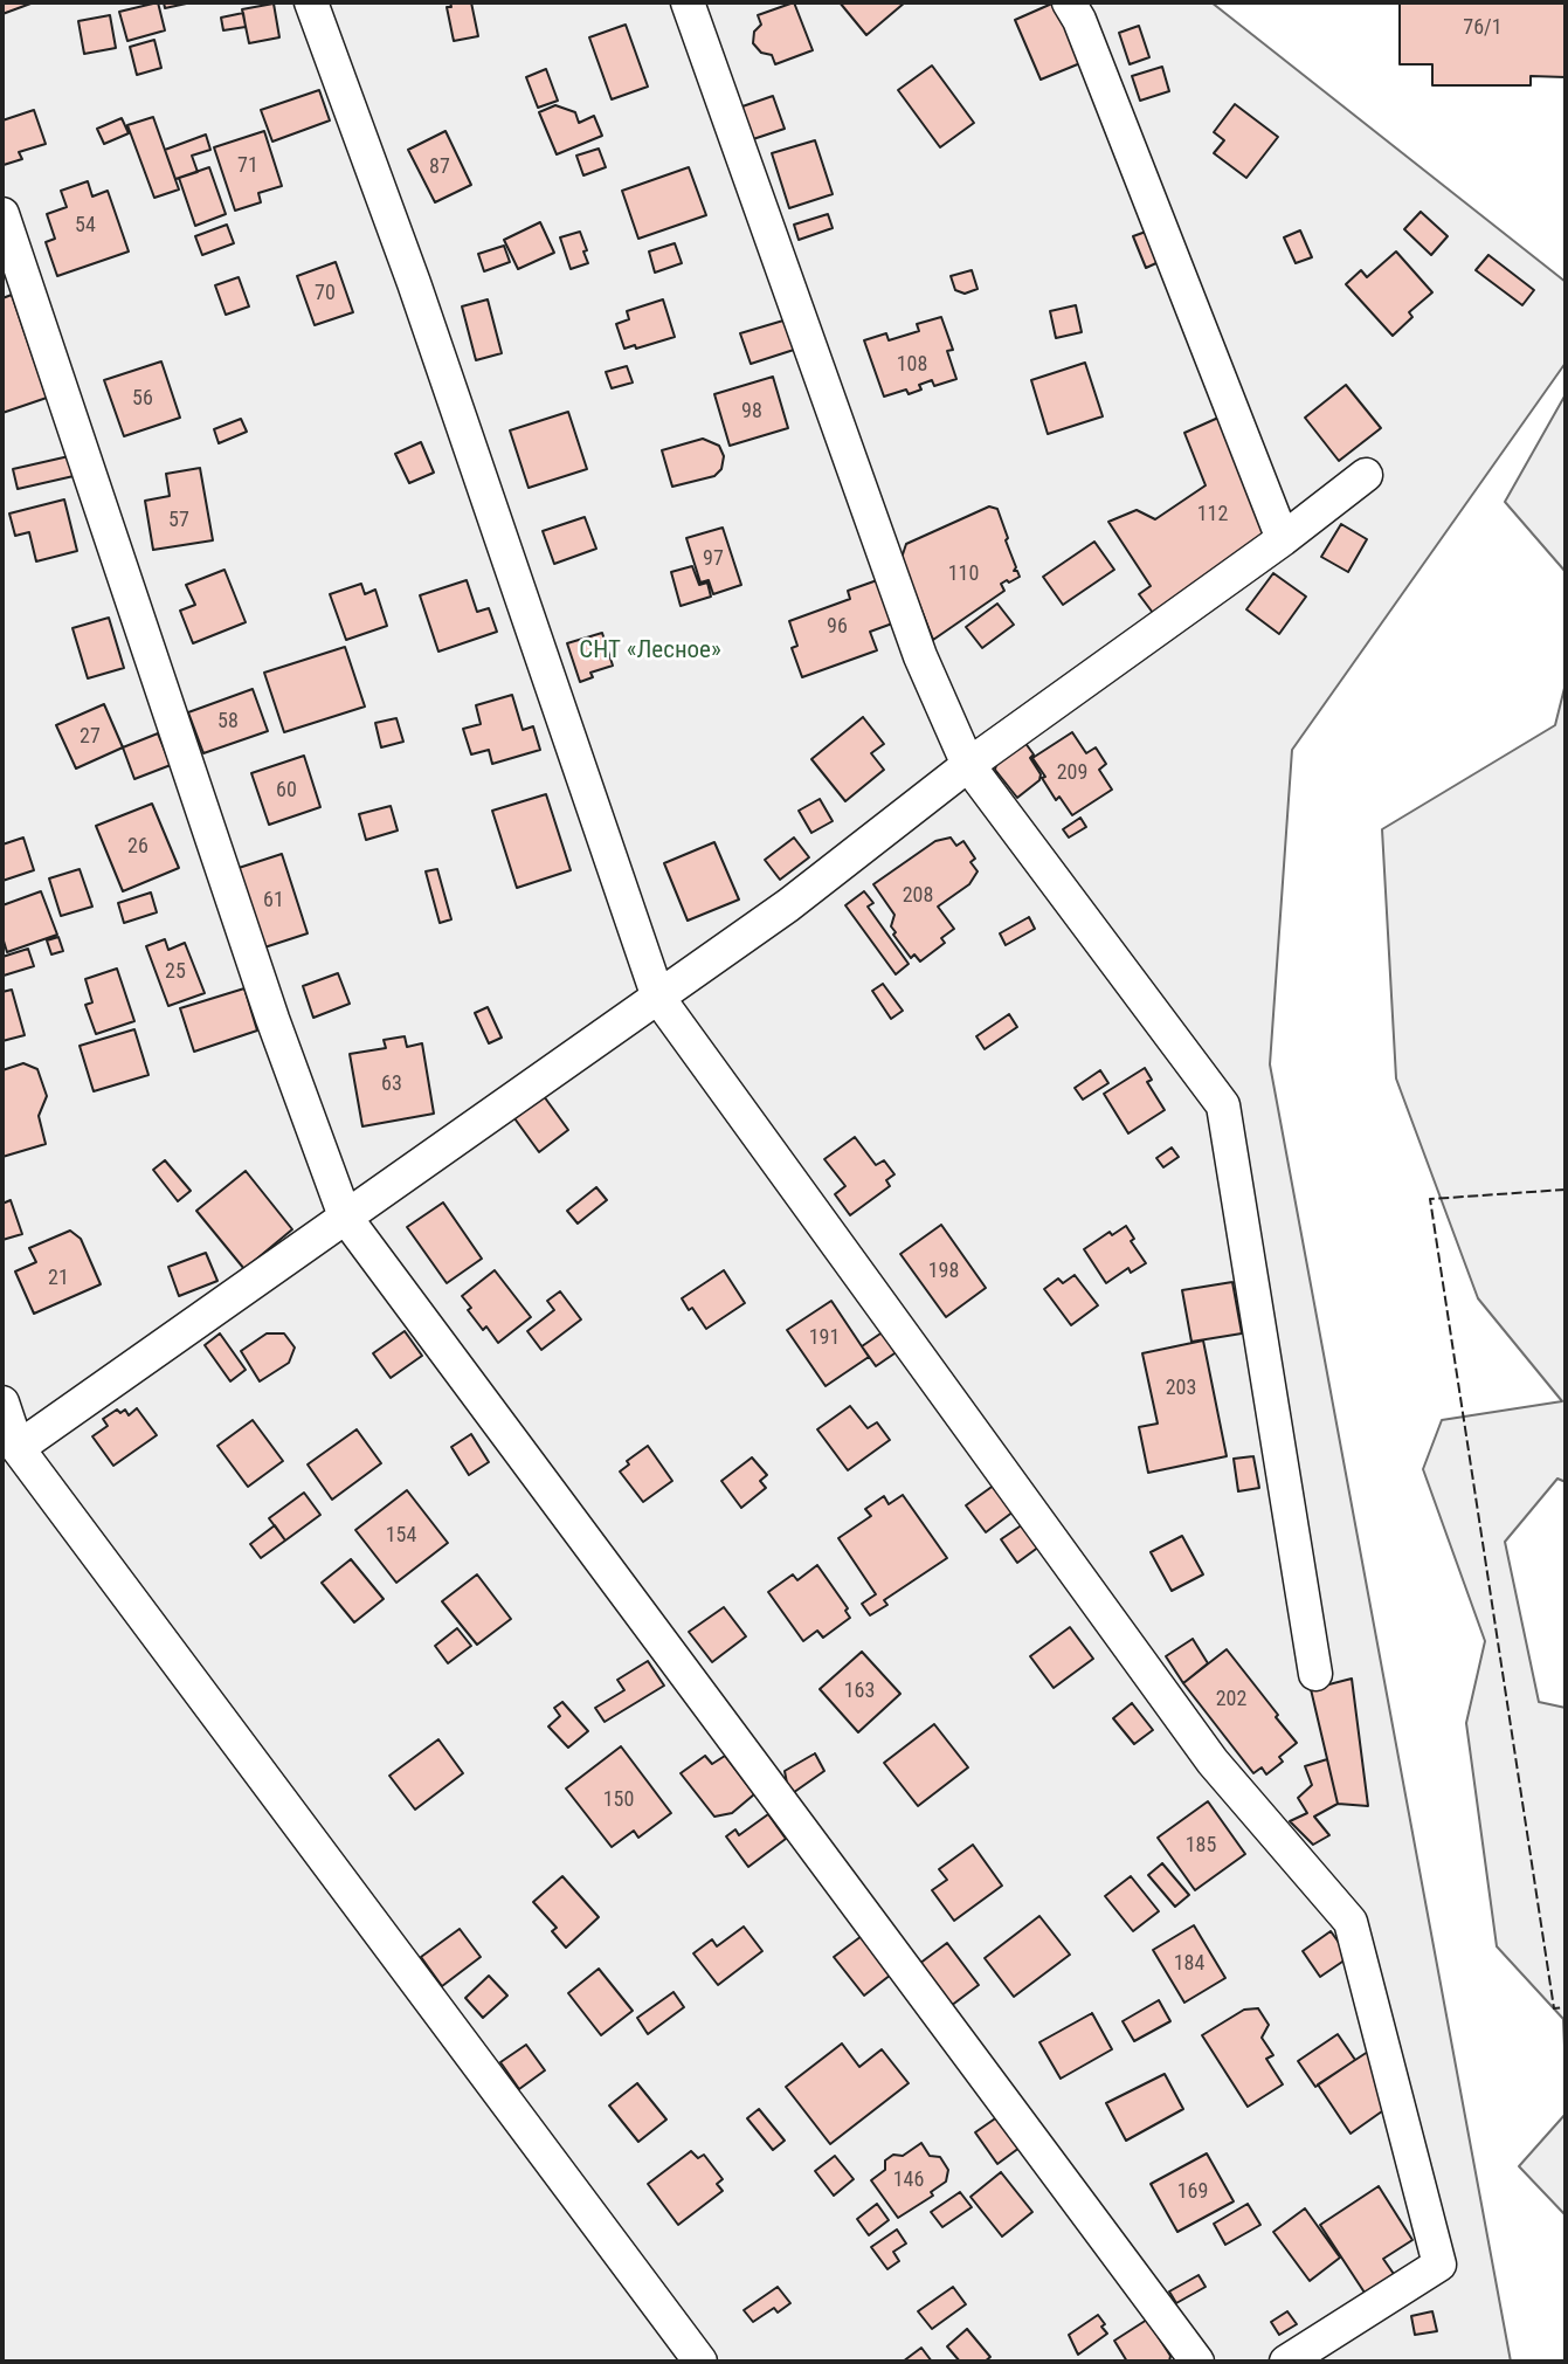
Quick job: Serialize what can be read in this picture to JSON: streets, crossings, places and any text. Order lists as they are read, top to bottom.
{
  "parks": ["СНТ «Лесное»"],
  "house_numbers": [
    "76/1",
    "71",
    "87",
    "54",
    "70",
    "108",
    "56",
    "98",
    "112",
    "57",
    "97",
    "110",
    "96",
    "58",
    "27",
    "209",
    "60",
    "26",
    "208",
    "61",
    "25",
    "63",
    "198",
    "21",
    "191",
    "203",
    "154",
    "163",
    "202",
    "150",
    "185",
    "184",
    "146",
    "169"
  ]
}
